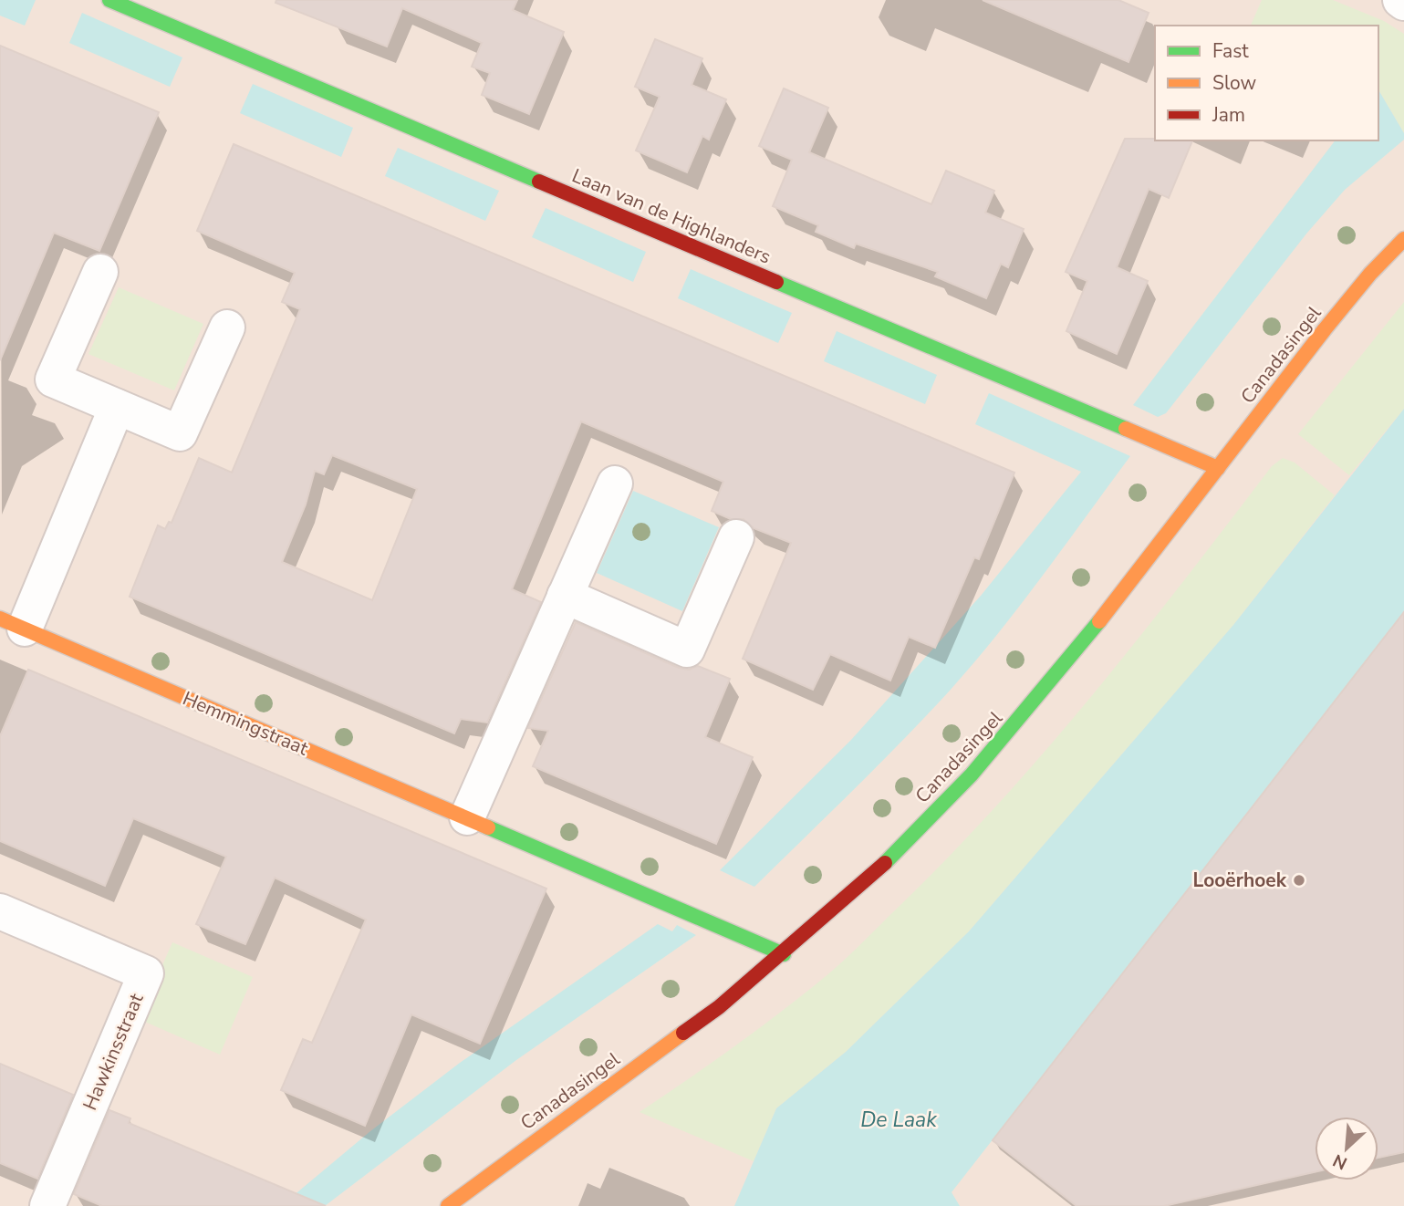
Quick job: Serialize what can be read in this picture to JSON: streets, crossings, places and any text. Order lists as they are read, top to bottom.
{
  "streets": {
    "street": [
      "Laan van de Highlanders",
      "Canadasingel",
      "Hemmingstraat",
      "Hawkinsstraat"
    ]
  },
  "crossings": [
    ["Laan van de Highlanders", "Canadasingel"],
    ["Canadasingel", "Hemmingstraat"]
  ],
  "water": ["De Laak"],
  "places": ["Looërhoek"],
  "legend": ["Fast", "Slow", "Jam"],
  "north": "bottom left"
}
